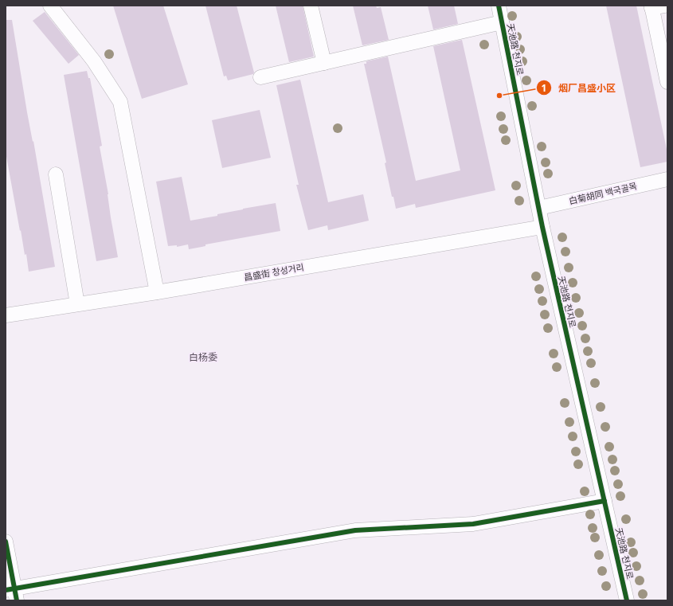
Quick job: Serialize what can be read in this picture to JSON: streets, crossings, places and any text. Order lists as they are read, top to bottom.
{
  "streets": {
    "street": ["天池路 천지로", "白菊胡同 백국골목", "昌盛街 창성거리"]
  },
  "crossings": [
    ["天池路 천지로", "白菊胡同 백국골목"],
    ["天池路 천지로", "昌盛街 창성거리"]
  ],
  "districts": ["白杨委"],
  "places": ["烟厂昌盛小区"]
}
